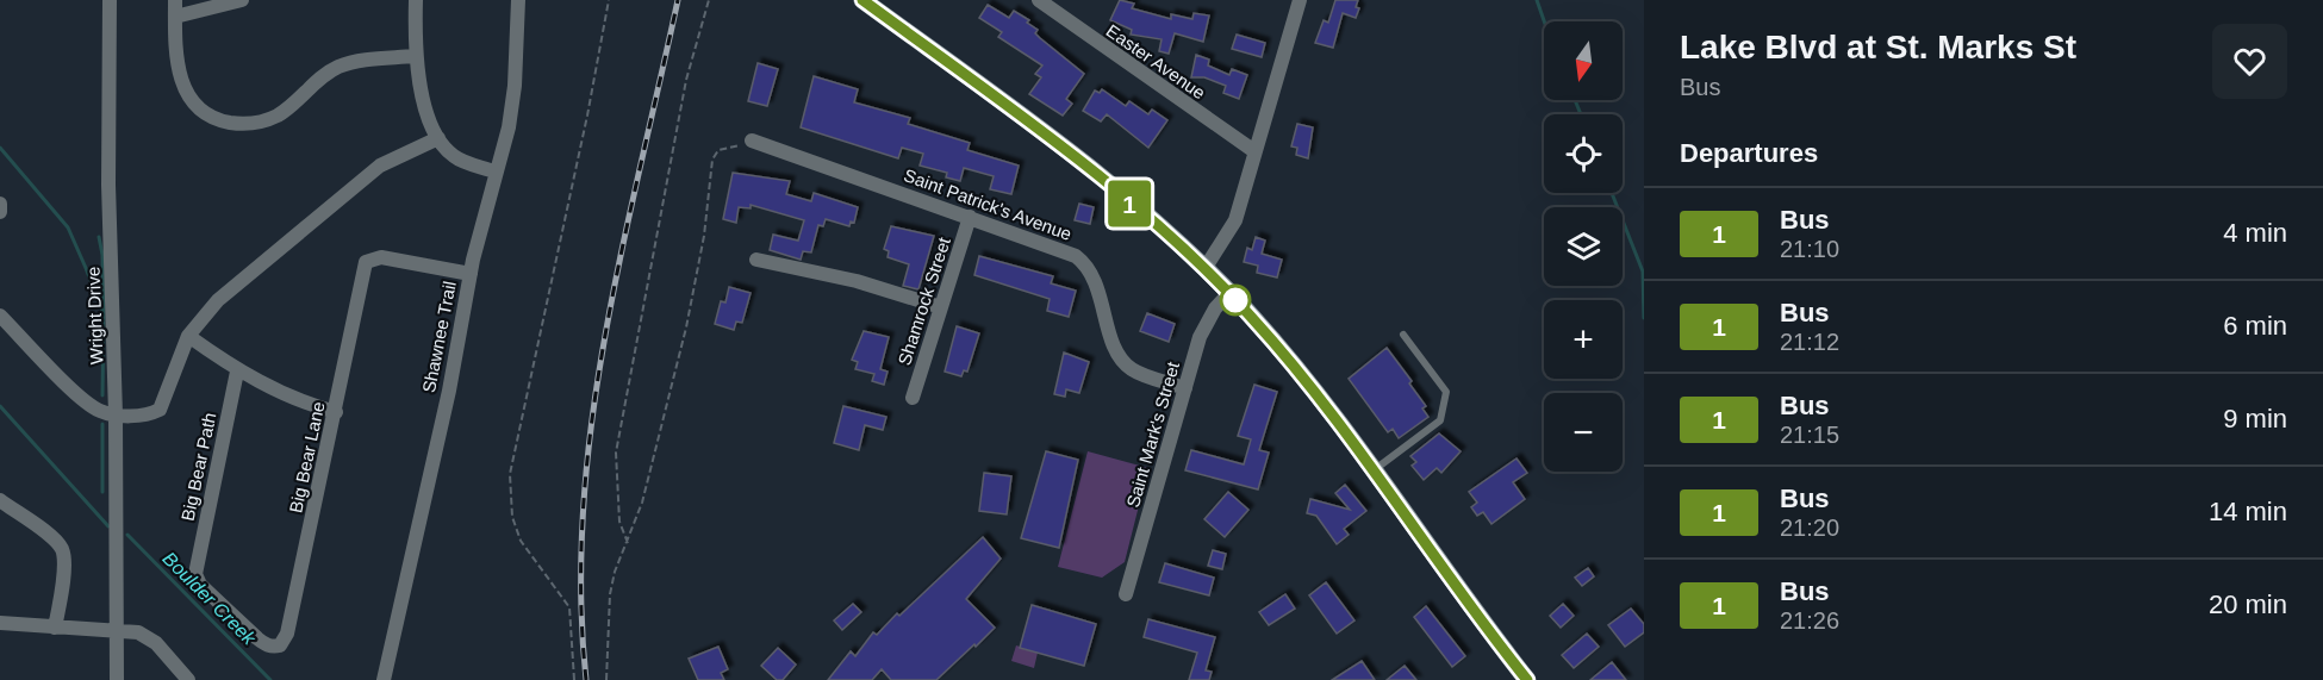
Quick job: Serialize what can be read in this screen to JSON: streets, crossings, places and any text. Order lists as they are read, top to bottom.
{
  "streets": {
    "street": [
      "Easter Avenue",
      "Saint Patrick's Avenue",
      "Shamrock Street",
      "Wright Drive",
      "Shawnee Trail",
      "Saint Mark's Street",
      "Big Bear Lane",
      "Big Bear Path"
    ]
  },
  "crossings": [
    ["Saint Patrick's Avenue", "Shamrock Street"],
    ["Saint Patrick's Avenue", "Saint Mark's Street"],
    ["Shawnee Trail", "Big Bear Lane"],
    ["Big Bear Lane", "Big Bear Path"]
  ],
  "water": ["Boulder Creek"],
  "lines": ["bus line 1"],
  "north": "bottom",
  "page": {
    "on_map": "1",
    "heading": [
      ["Lake Blvd at St. Marks St", "Bus"],
      "Departures"
    ],
    "map_buttons": ["+", "−"],
    "list": [
      {
        "mark": "1",
        "name": "Bus",
        "note": "21:10",
        "value": "4 min"
      },
      {
        "mark": "1",
        "name": "Bus",
        "note": "21:12",
        "value": "6 min"
      },
      {
        "mark": "1",
        "name": "Bus",
        "note": "21:15",
        "value": "9 min"
      },
      {
        "mark": "1",
        "name": "Bus",
        "note": "21:20",
        "value": "14 min"
      },
      {
        "mark": "1",
        "name": "Bus",
        "note": "21:26",
        "value": "20 min"
      }
    ]
  }
}
